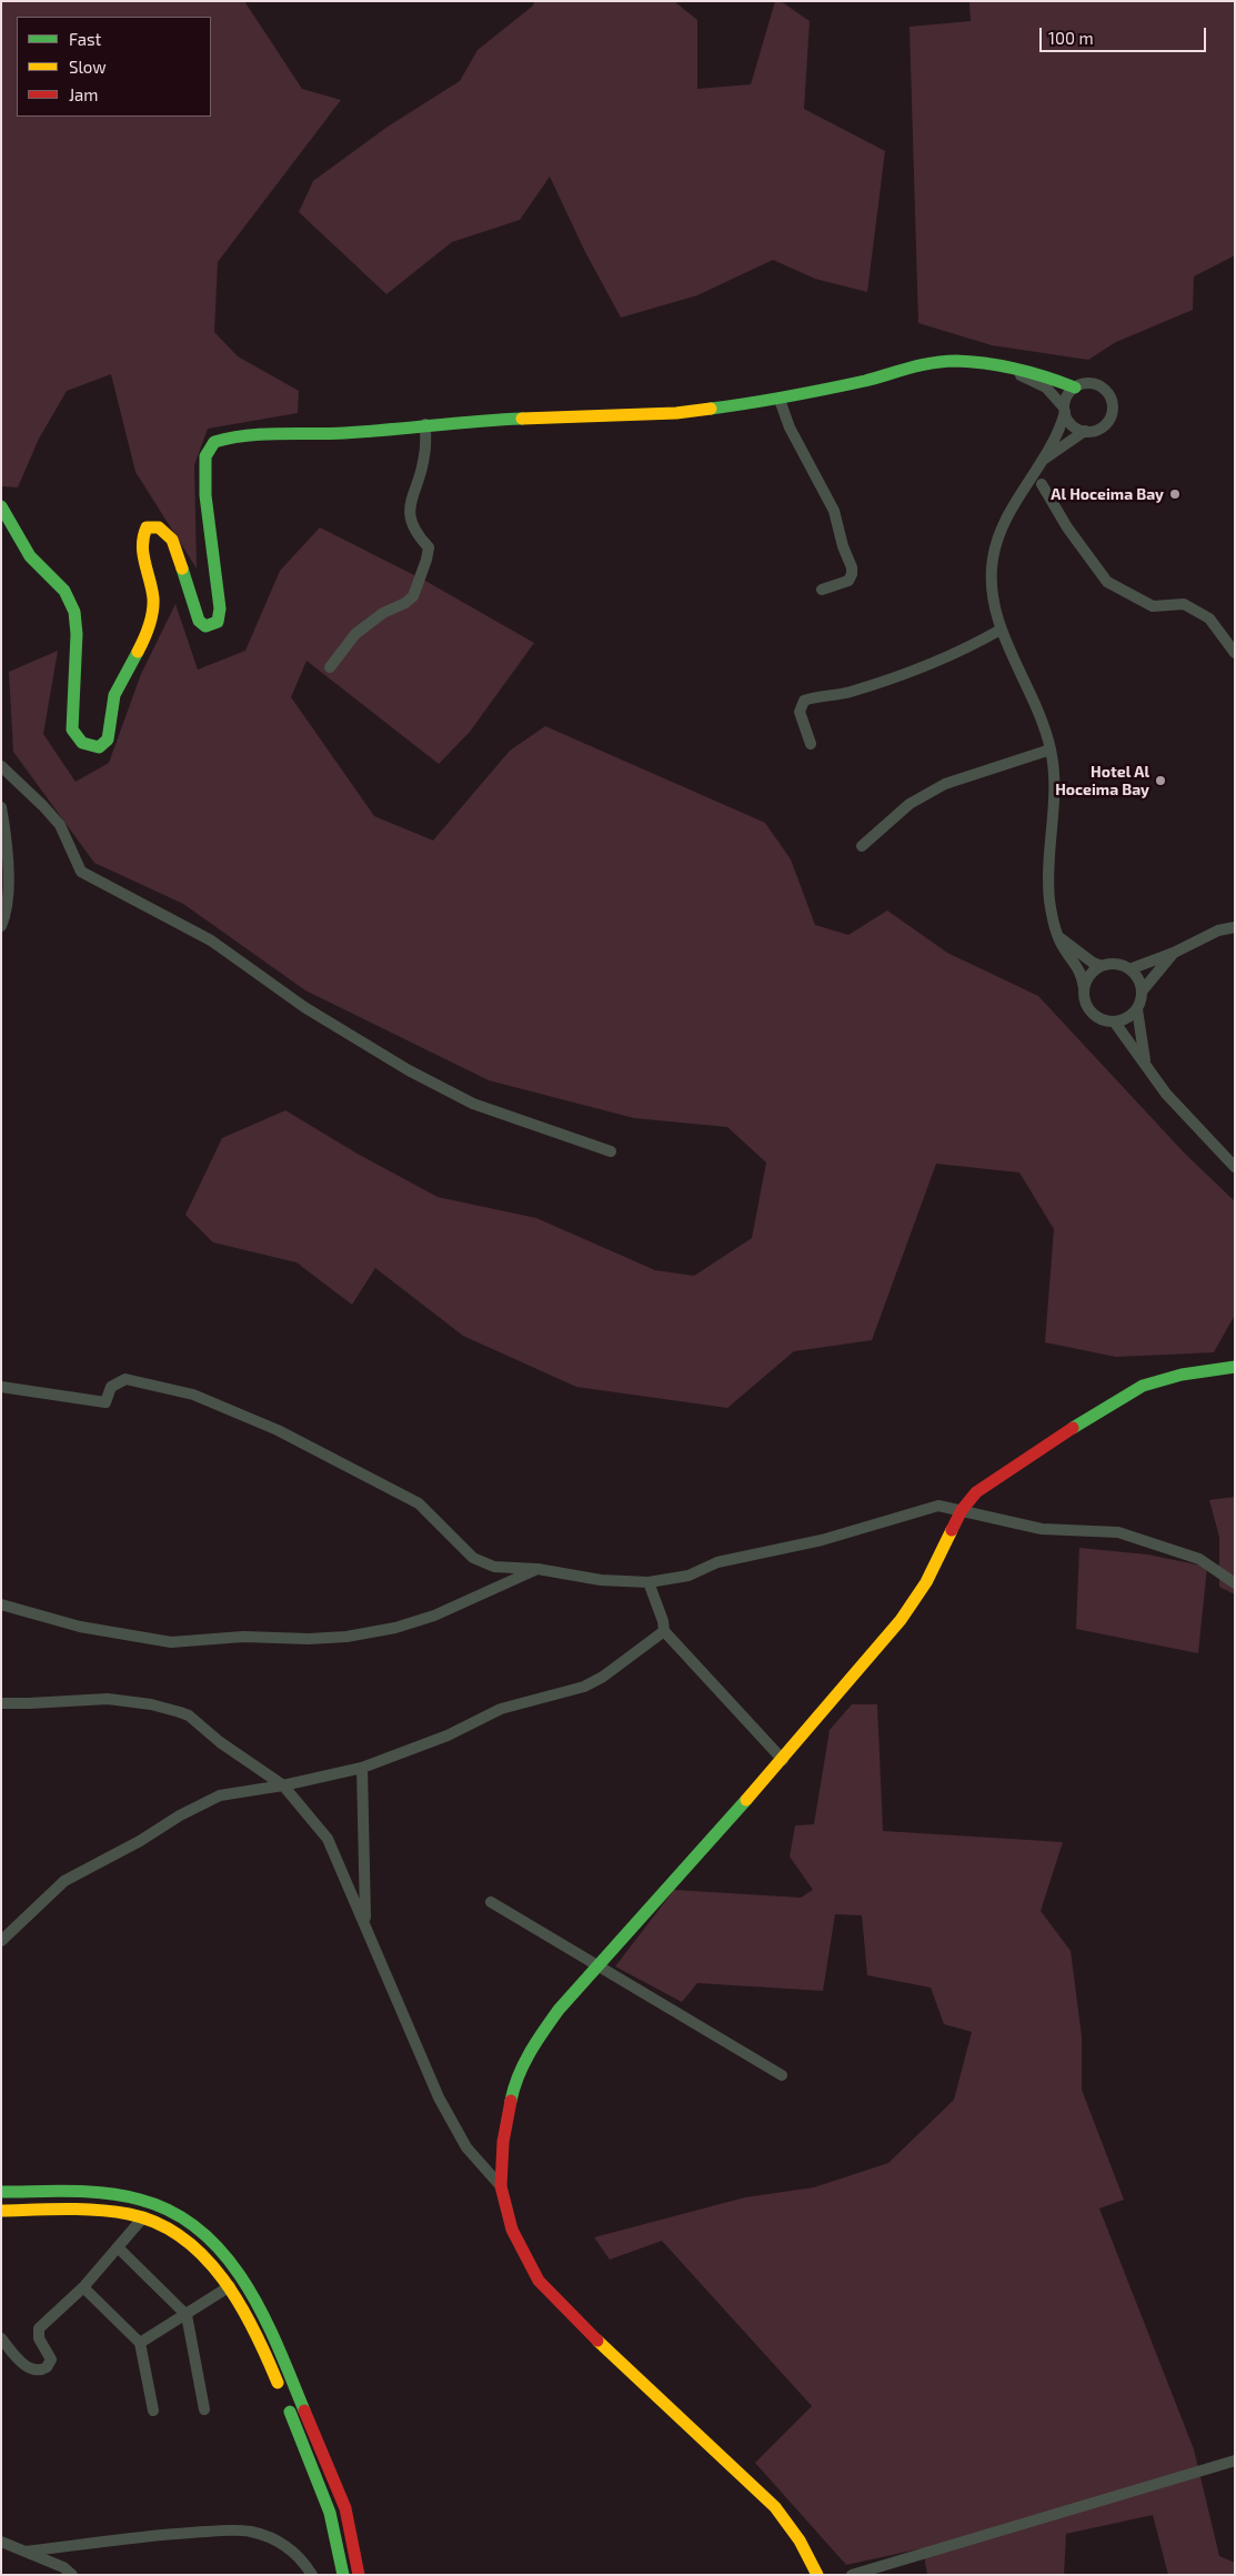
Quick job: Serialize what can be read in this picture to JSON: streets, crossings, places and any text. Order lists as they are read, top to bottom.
{
  "places": ["Al Hoceima Bay", "Hotel Al Hoceima Bay"],
  "legend": ["Fast", "Slow", "Jam"],
  "scale_bar": "100 m"
}
